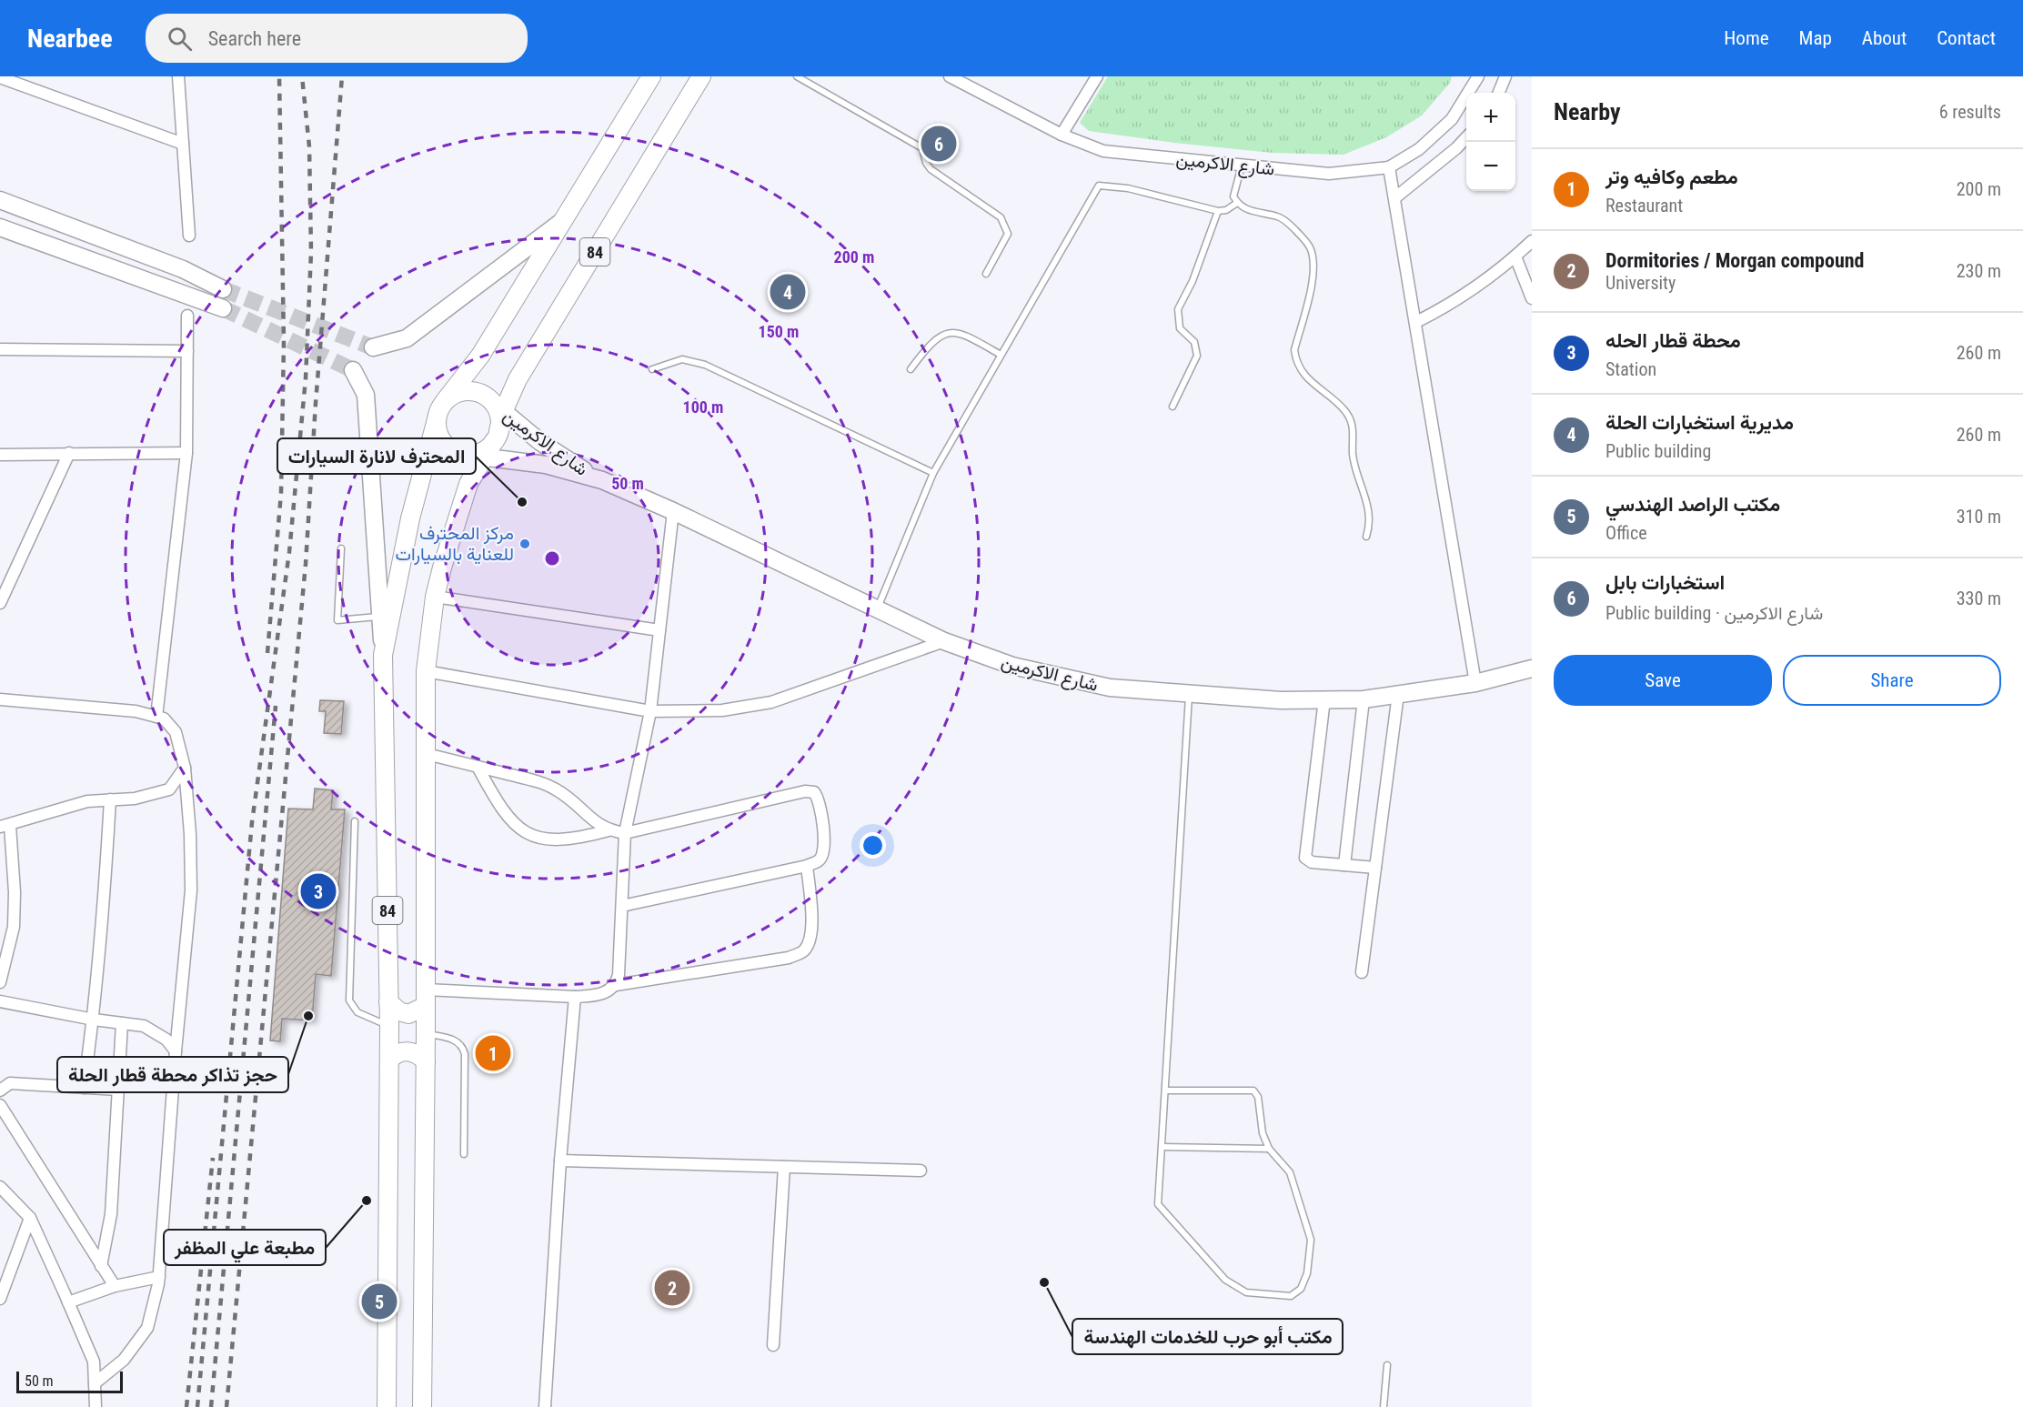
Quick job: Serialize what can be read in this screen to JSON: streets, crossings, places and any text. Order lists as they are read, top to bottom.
{
  "streets": {
    "main road": ["84"],
    "street": ["شارع الاكرمين"]
  },
  "crossings": [
    ["شارع الاكرمين", "84"]
  ],
  "places": [
    "المحترف لانارة السيارات",
    "مركز المحترف للعناية بالسيارات",
    "حجز تذاكر محطة قطار الحلة",
    "مطبعة علي المظفر",
    "مكتب أبو حرب للخدمات الهندسة"
  ],
  "scale_bar": "50 m",
  "page": {
    "header": "Nearbee",
    "search": "Search here",
    "nav": [
      "Home",
      "Map",
      "About",
      "Contact"
    ],
    "heading": ["Nearby", "6 results"],
    "map_buttons": ["+", "−"],
    "pins": [
      "6",
      "4",
      "3",
      "1",
      "2",
      "5"
    ],
    "list": [
      {
        "mark": "1",
        "name": "مطعم وكافيه وتر",
        "note": "Restaurant",
        "value": "200 m"
      },
      {
        "mark": "2",
        "name": "Dormitories / Morgan compound",
        "note": "University",
        "value": "230 m"
      },
      {
        "mark": "3",
        "name": "محطة قطار الحله",
        "note": "Station",
        "value": "260 m"
      },
      {
        "mark": "4",
        "name": "مديرية استخبارات الحلة",
        "note": "Public building",
        "value": "260 m"
      },
      {
        "mark": "5",
        "name": "مكتب الراصد الهندسي",
        "note": "Office",
        "value": "310 m"
      },
      {
        "mark": "6",
        "name": "استخبارات بابل",
        "note": "Public building · شارع الاكرمين",
        "value": "330 m"
      }
    ],
    "buttons": ["Save", "Share"],
    "scale": "50 m"
  },
  "rings": [
    "200 m",
    "150 m",
    "100 m",
    "50 m"
  ]
}
